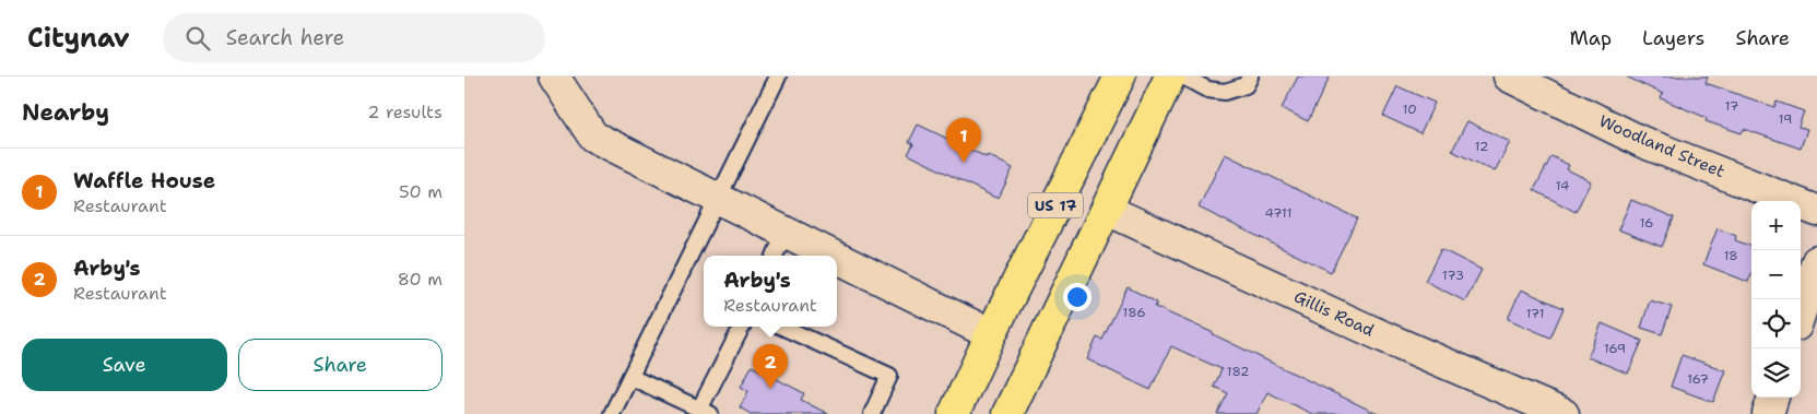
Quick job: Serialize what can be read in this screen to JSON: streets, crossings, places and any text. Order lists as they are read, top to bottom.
{
  "streets": {
    "main road": ["US 17"],
    "street": ["Woodland Street", "Gillis Road"]
  },
  "crossings": [
    ["US 17", "Gillis Road"]
  ],
  "house_numbers": [
    "17",
    "10",
    "19",
    "12",
    "14",
    "4711",
    "16",
    "18",
    "173",
    "186",
    "171",
    "169",
    "182",
    "167"
  ],
  "page": {
    "header": "Citynav",
    "search": "Search here",
    "nav": ["Map", "Layers", "Share"],
    "heading": ["Nearby", "2 results"],
    "pins": ["1", "2"],
    "list": [
      {
        "mark": "1",
        "name": "Waffle House",
        "note": "Restaurant",
        "value": "50 m"
      },
      {
        "mark": "2",
        "name": "Arby's",
        "note": "Restaurant",
        "value": "80 m"
      }
    ],
    "map_buttons": ["+", "−"],
    "popup": ["Arby's", "Restaurant"],
    "buttons": ["Save", "Share"]
  }
}
